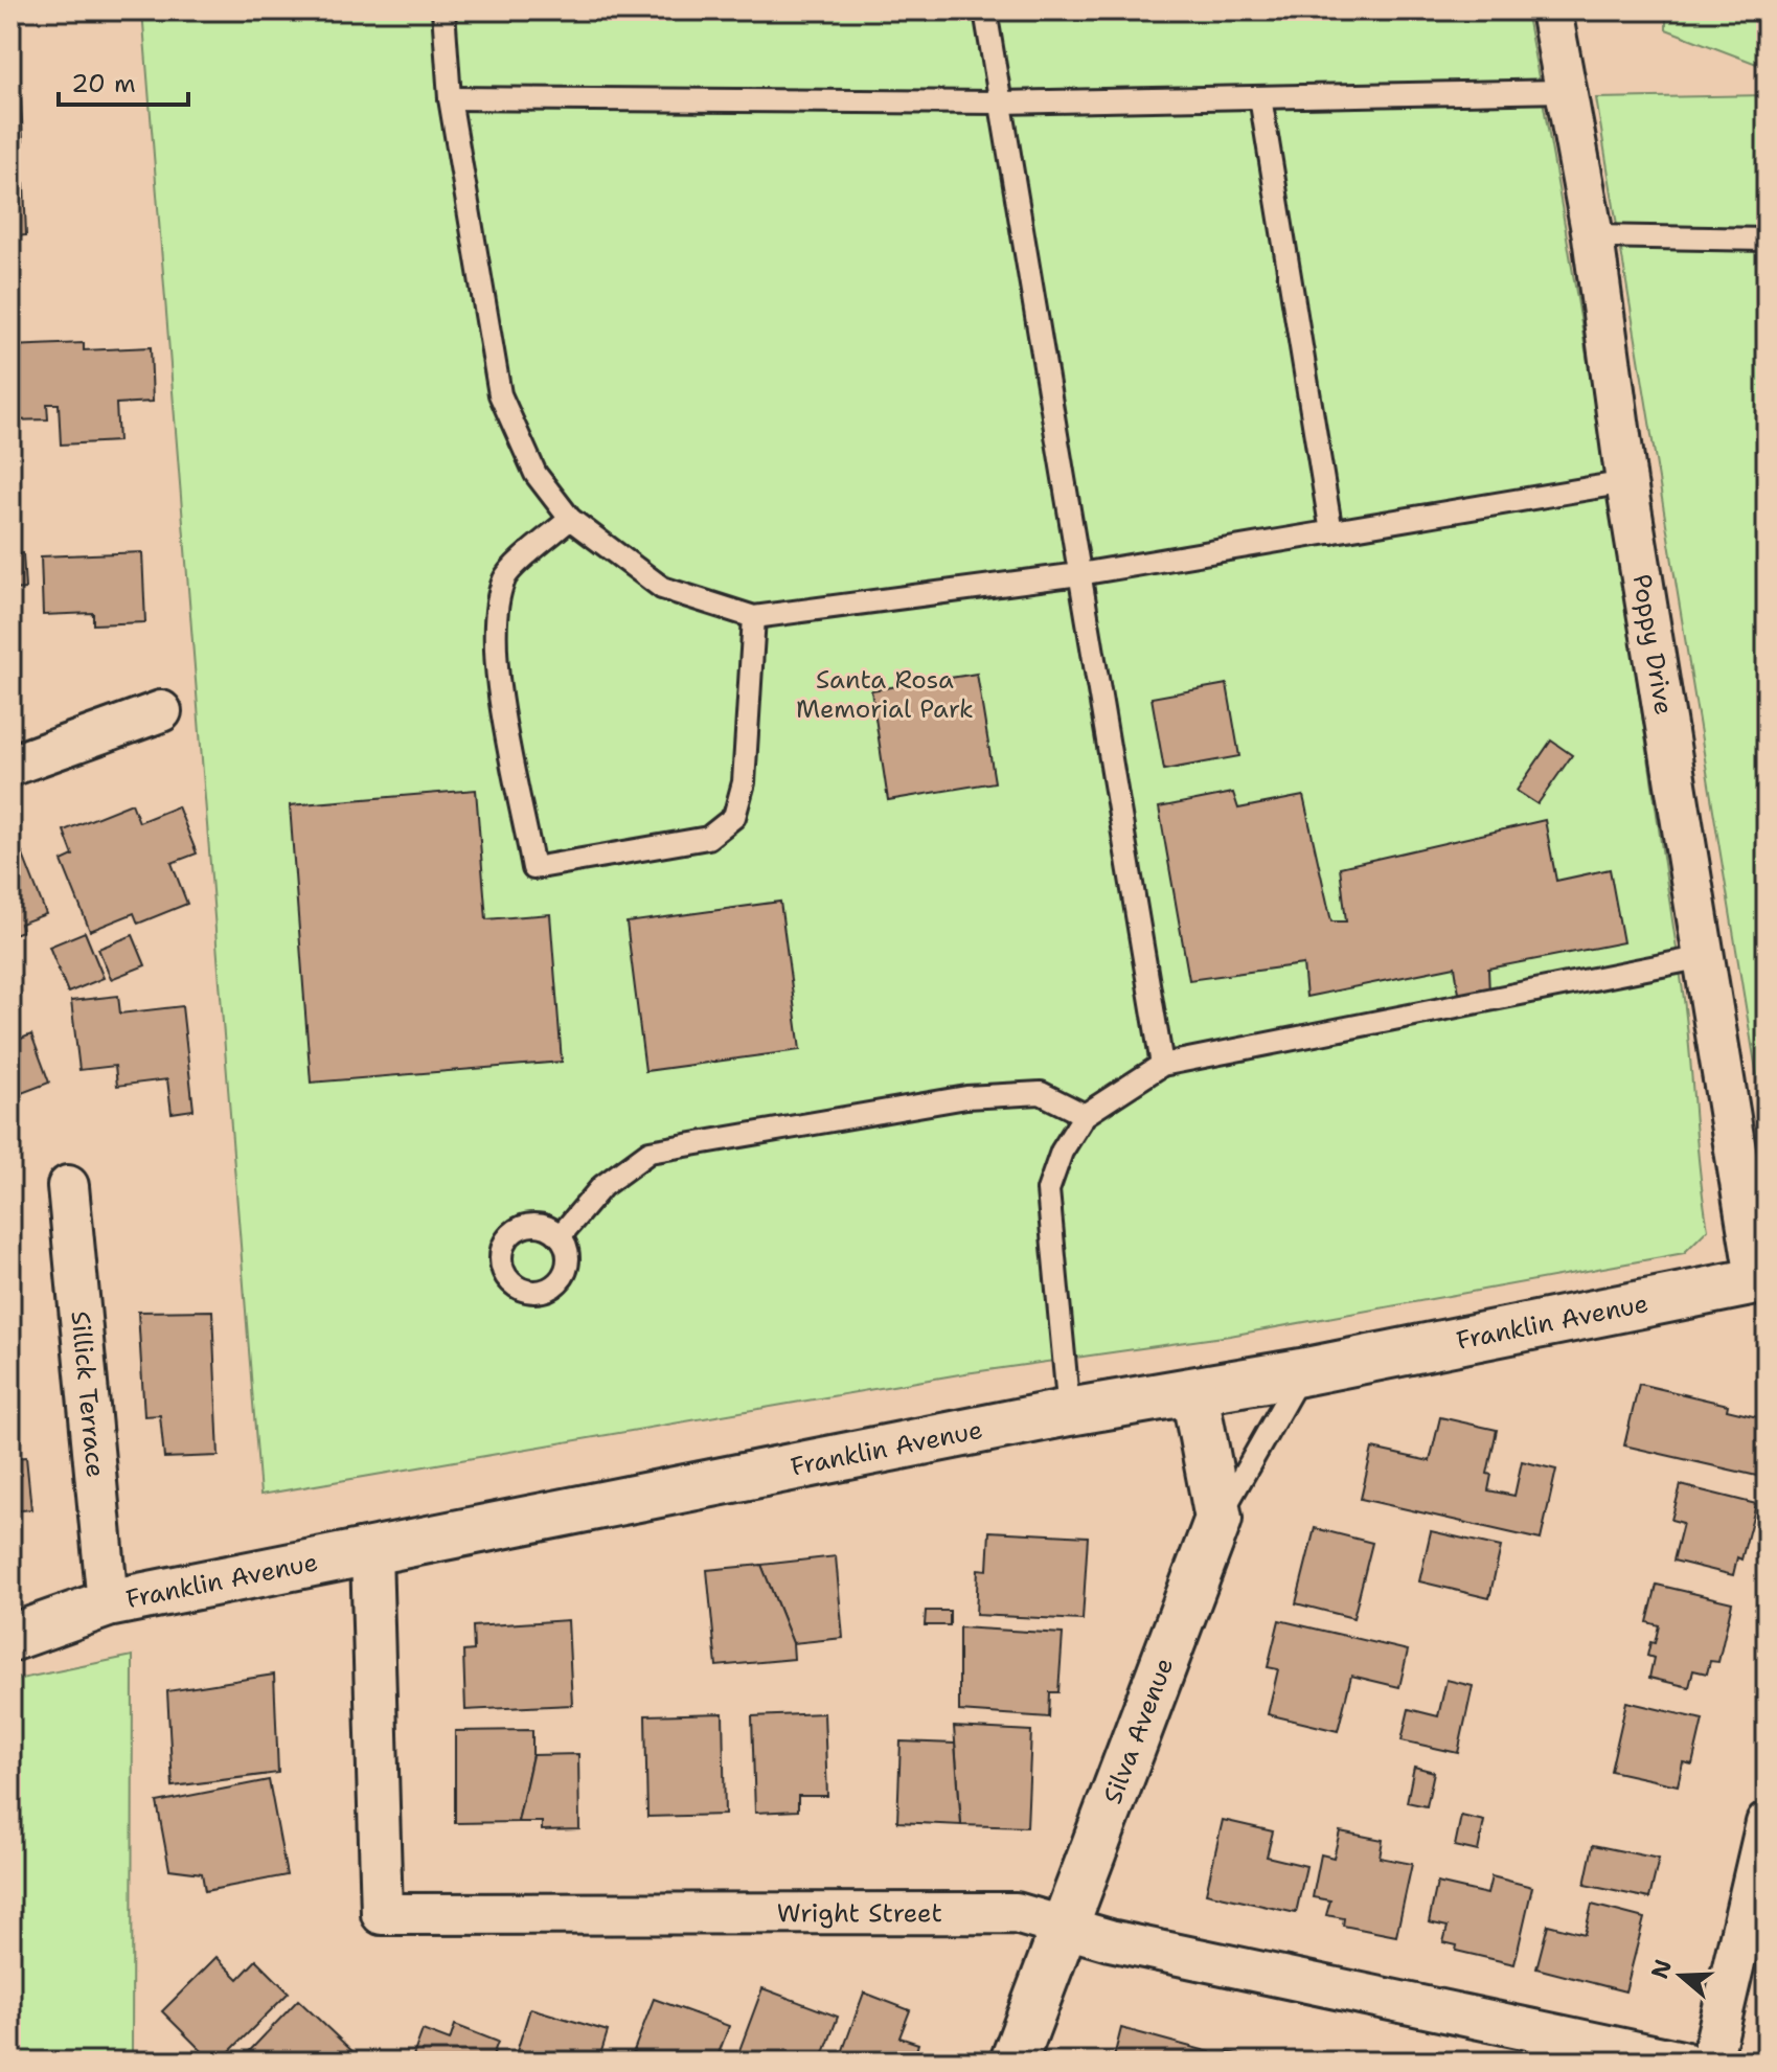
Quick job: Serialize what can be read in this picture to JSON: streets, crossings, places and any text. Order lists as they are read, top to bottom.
{
  "streets": {
    "main road": ["Franklin Avenue", "Silva Avenue"],
    "street": ["Poppy Drive", "Sillick Terrace", "Wright Street"]
  },
  "crossings": [
    ["Poppy Drive", "Franklin Avenue"],
    ["Franklin Avenue", "Sillick Terrace"],
    ["Franklin Avenue", "Wright Street"],
    ["Silva Avenue", "Wright Street"]
  ],
  "parks": ["Santa Rosa Memorial Park"],
  "scale_bar": "20 m",
  "north": "left"
}
